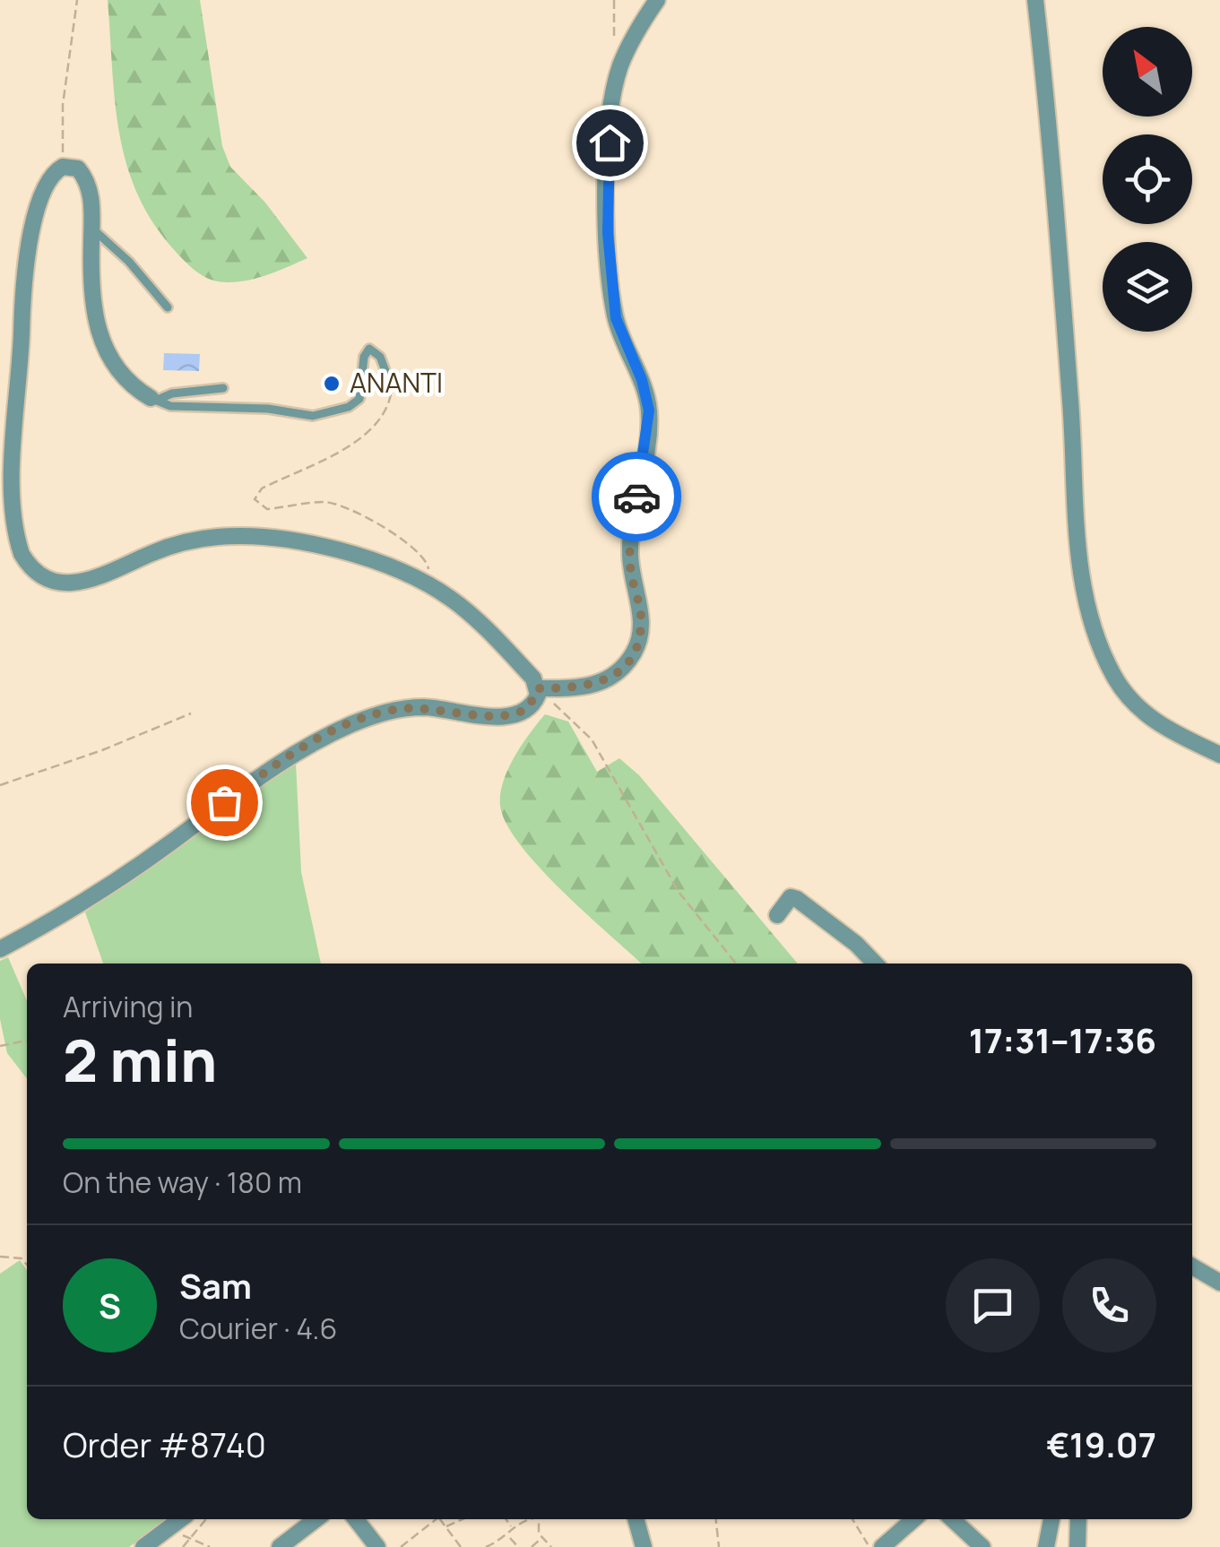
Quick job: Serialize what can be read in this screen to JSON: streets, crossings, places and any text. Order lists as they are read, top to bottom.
{
  "places": ["ΑΝΑΝΤΙ"],
  "north": "top left",
  "page": {
    "heading": ["2 min", "Arriving in", "17:31–17:36"],
    "panel": [
      "Sam",
      "Courier · 4.6",
      "Order #8740",
      "€19.07"
    ],
    "bar": "On the way · 180 m",
    "round": "S"
  }
}
